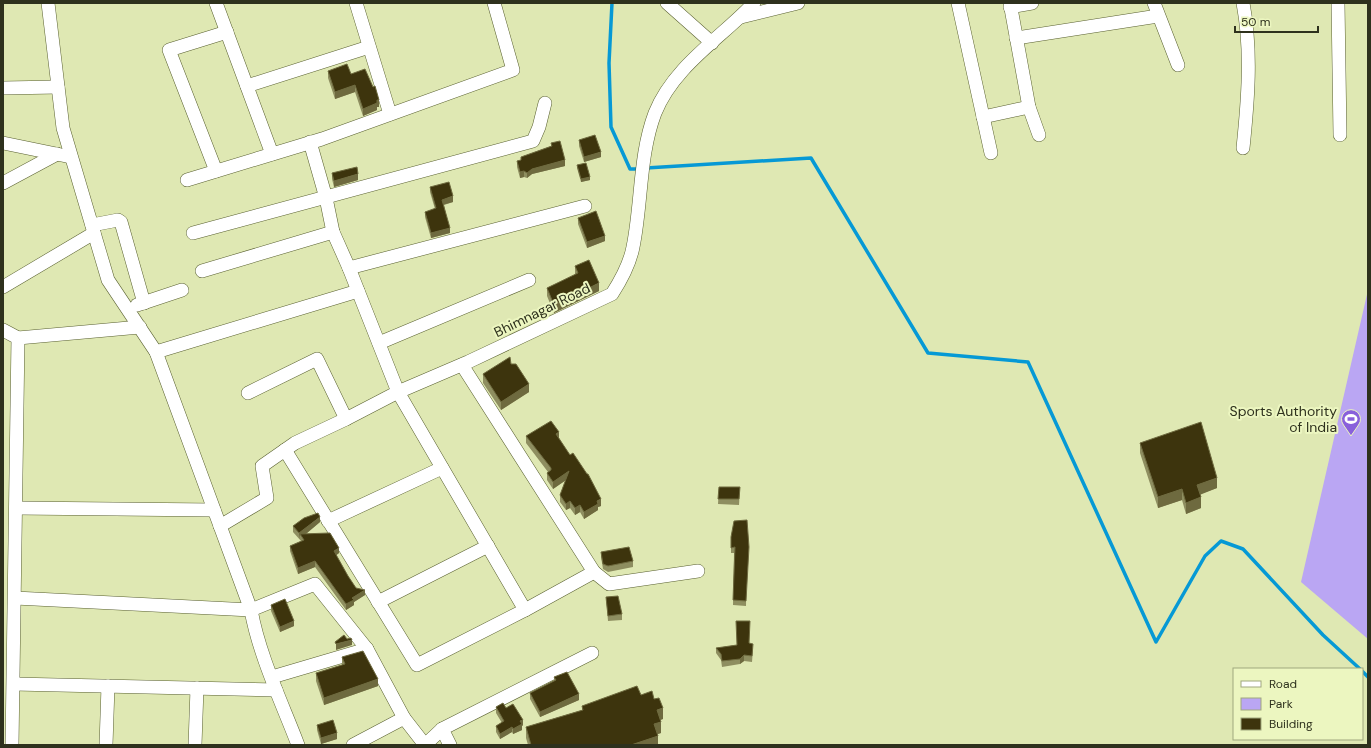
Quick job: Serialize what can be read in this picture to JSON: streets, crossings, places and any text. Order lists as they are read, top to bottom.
{
  "streets": {
    "street": ["Bhimnagar Road"]
  },
  "places": {
    "sports": ["Sports Authority of India"]
  },
  "legend": ["Road", "Park", "Building"],
  "scale_bar": "50 m"
}
